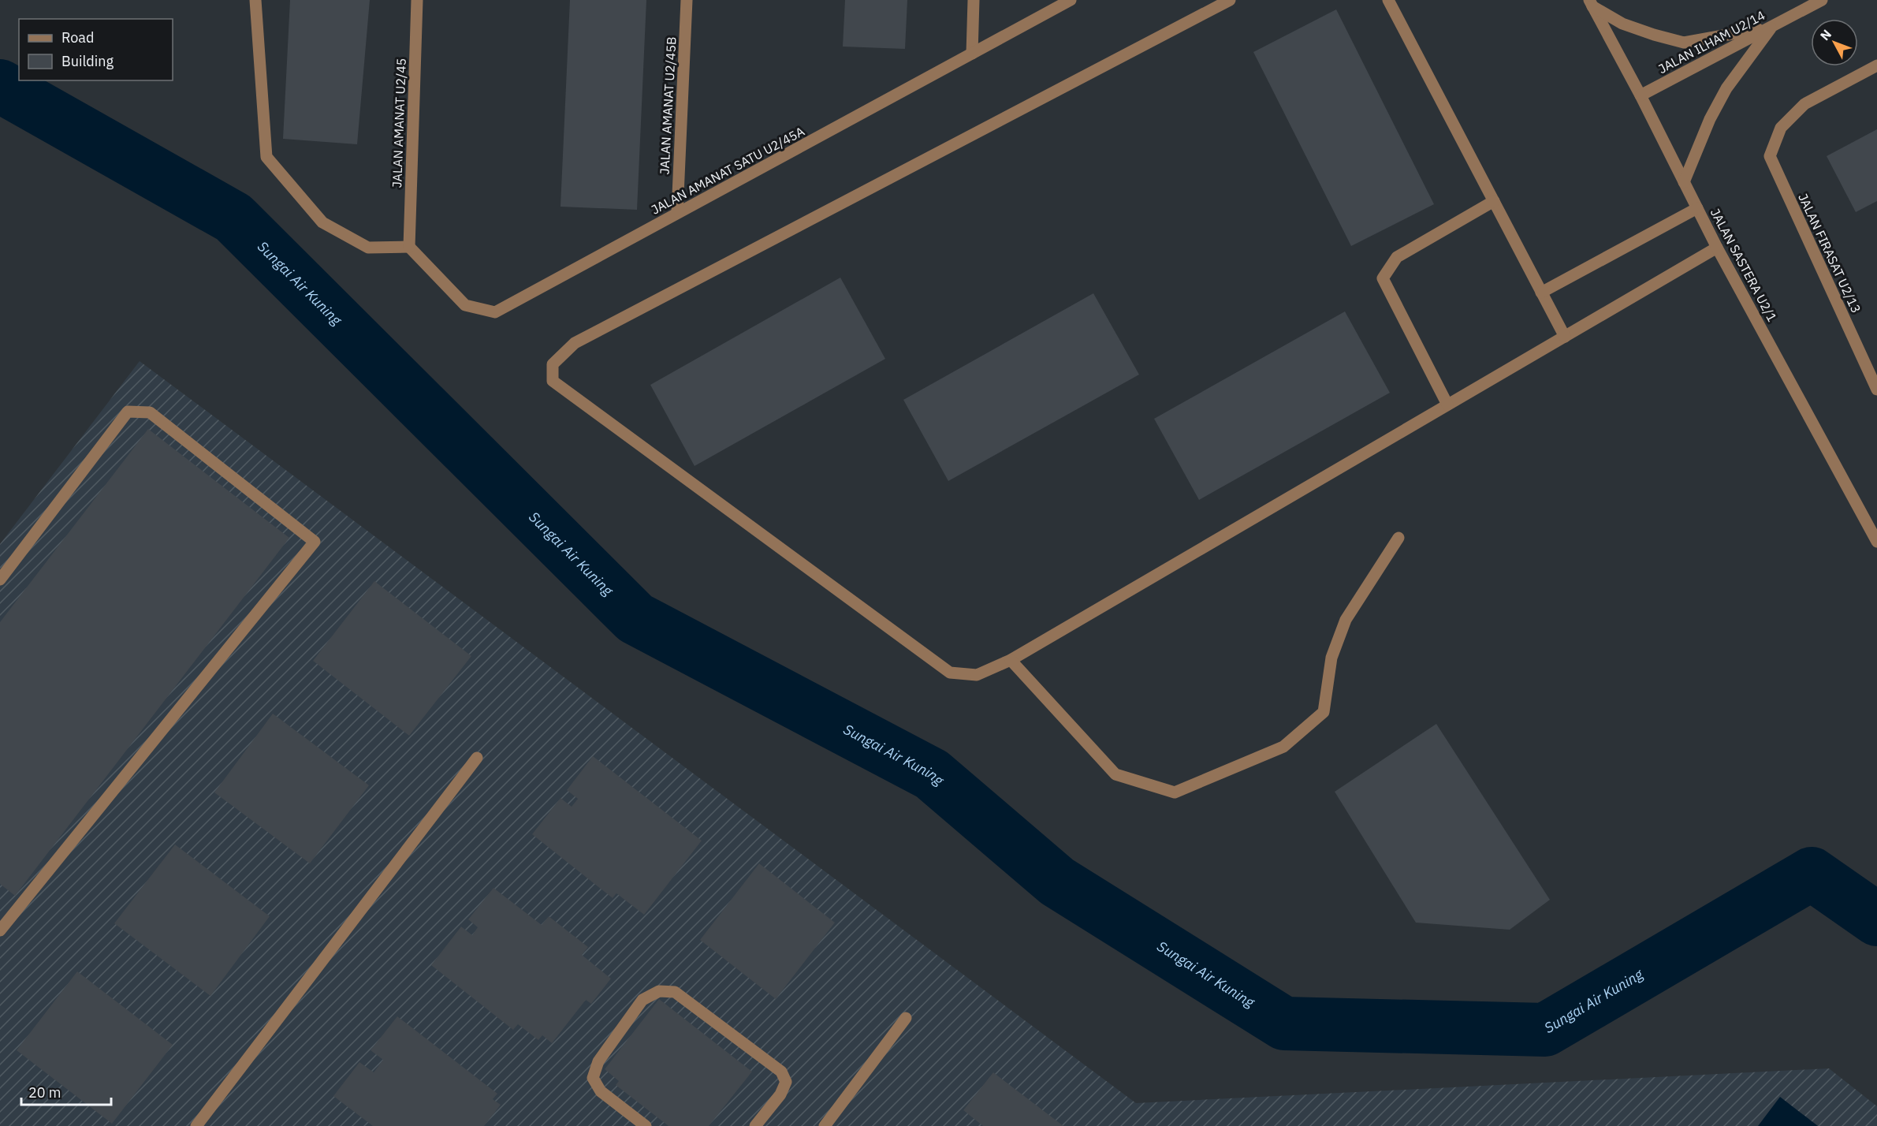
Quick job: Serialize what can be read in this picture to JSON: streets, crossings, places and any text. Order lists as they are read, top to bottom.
{
  "streets": {
    "street": [
      "JALAN ILHAM U2/14",
      "JALAN AMANAT U2/45B",
      "JALAN AMANAT U2/45",
      "JALAN AMANAT SATU U2/45A",
      "JALAN FIRASAT U2/13",
      "JALAN SASTERA U2/1"
    ]
  },
  "crossings": [
    ["JALAN ILHAM U2/14", "JALAN SASTERA U2/1"],
    ["JALAN AMANAT U2/45B", "JALAN AMANAT SATU U2/45A"],
    ["JALAN AMANAT U2/45", "JALAN AMANAT SATU U2/45A"]
  ],
  "water": ["Sungai Air Kuning"],
  "legend": ["Road", "Building"],
  "scale_bar": "20 m",
  "north": "top left"
}
